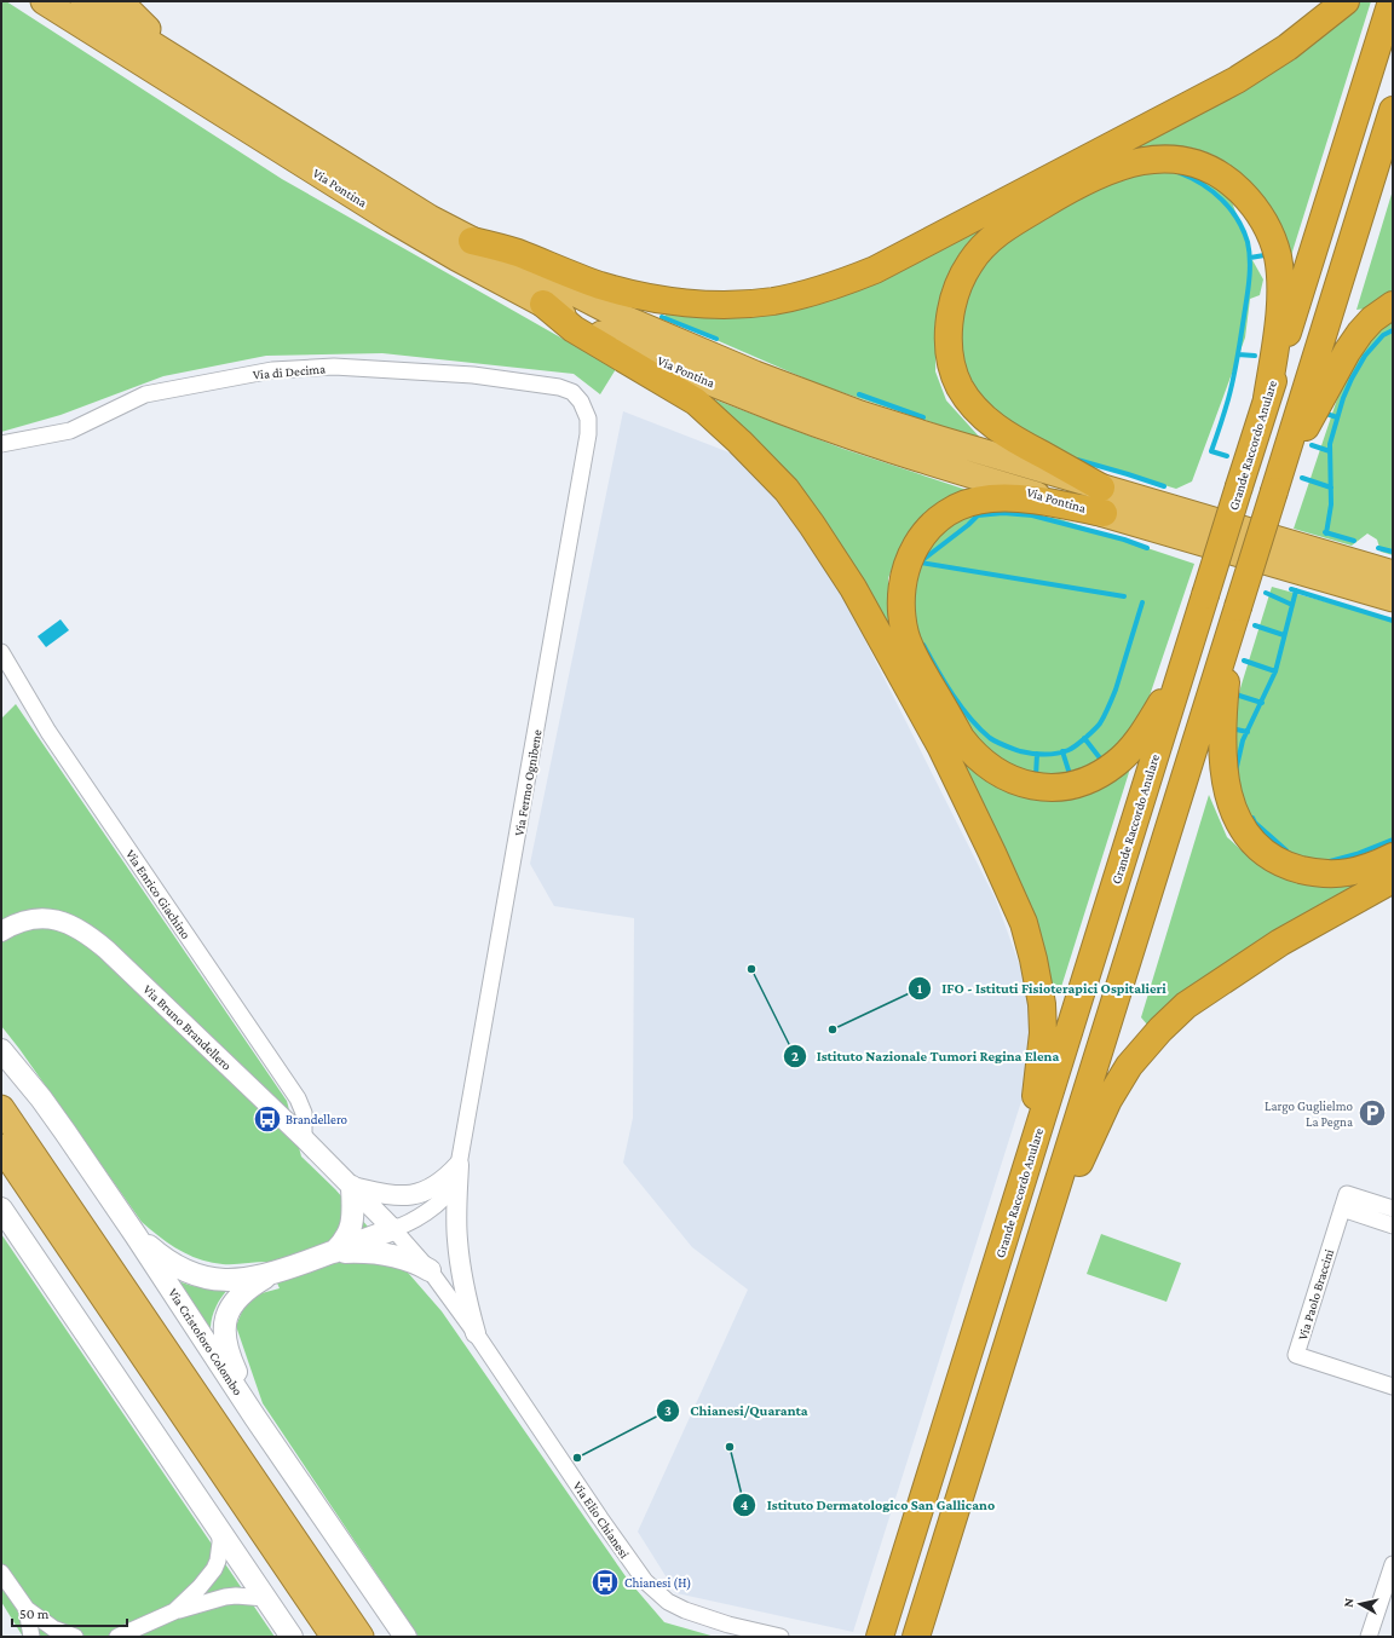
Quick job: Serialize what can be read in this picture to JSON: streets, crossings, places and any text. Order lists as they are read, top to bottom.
{
  "streets": {
    "highway": ["Via Pontina", "Grande Raccordo Anulare"],
    "main road": ["Via Cristoforo Colombo"],
    "street": [
      "Via di Decima",
      "Via Fermo Ognibene",
      "Via Enrico Giachino",
      "Via Bruno Brandellero",
      "Via Paolo Braccini",
      "Via Elio Chianesi"
    ]
  },
  "crossings": [
    ["Via di Decima", "Via Fermo Ognibene"],
    ["Via Fermo Ognibene", "Via Bruno Brandellero"],
    ["Via Fermo Ognibene", "Via Elio Chianesi"],
    ["Via Enrico Giachino", "Via Bruno Brandellero"],
    ["Via Bruno Brandellero", "Via Elio Chianesi"]
  ],
  "places": {
    "other": [
      "Istituto Nazionale Tumori Regina Elena",
      "IFO - Istituti Fisioterapici Ospitalieri",
      "Istituto Dermatologico San Gallicano",
      "Chianesi/Quaranta"
    ],
    "parking": ["Largo Guglielmo La Pegna"],
    "bus stop": ["Brandellero", "Chianesi (H)"]
  },
  "scale_bar": "50 m",
  "north": "left"
}
